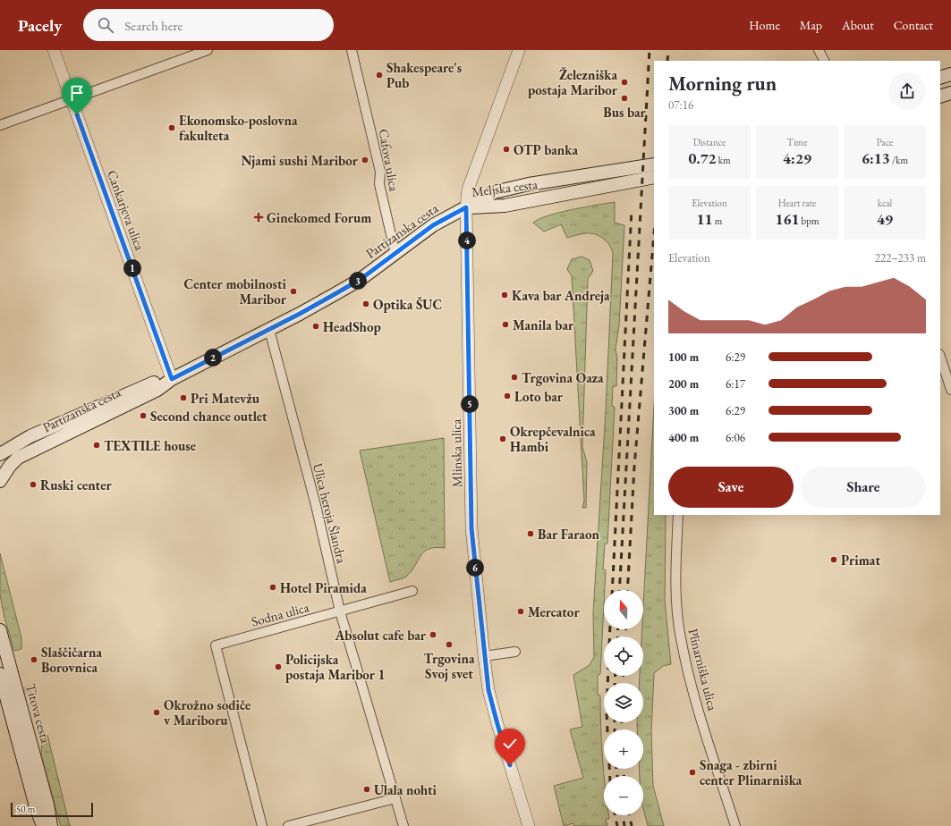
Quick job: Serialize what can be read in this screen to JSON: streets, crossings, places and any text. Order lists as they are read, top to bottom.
{
  "streets": {
    "main road": ["Meljska cesta", "Partizanska cesta", "Titova cesta"],
    "street": [
      "Cafova ulica",
      "Cankarjeva ulica",
      "Mlinska ulica",
      "Ulica heroja Šlandra",
      "Sodna ulica",
      "Plinarniška ulica"
    ]
  },
  "crossings": [
    ["Cafova ulica", "Partizanska cesta"],
    ["Meljska cesta", "Partizanska cesta"],
    ["Meljska cesta", "Mlinska ulica"],
    ["Cankarjeva ulica", "Partizanska cesta"],
    ["Partizanska cesta", "Mlinska ulica"],
    ["Partizanska cesta", "Ulica heroja Šlandra"],
    ["Ulica heroja Šlandra", "Sodna ulica"]
  ],
  "places": {
    "other": [
      "Shakespeare's Pub",
      "Železniška postaja Maribor",
      "Bus bar",
      "Ekonomsko-poslovna fakulteta",
      "OTP banka",
      "Njami sushi Maribor",
      "Center mobilnosti Maribor",
      "Kava bar Andreja",
      "Optika ŠUC",
      "Manila bar",
      "HeadShop",
      "Trgovina Oaza",
      "Loto bar",
      "Pri Matevžu",
      "Second chance outlet",
      "Okrepčevalnica Hambi",
      "TEXTILE house",
      "Ruski center",
      "Bar Faraon",
      "Primat",
      "Hotel Piramida",
      "Mercator",
      "Absolut cafe bar",
      "Trgovina Svoj svet",
      "Slaščičarna Borovnica",
      "Policijska postaja Maribor 1",
      "Okrožno sodiče v Mariboru",
      "Snaga - zbirni center Plinarniška",
      "Ulala nohti"
    ],
    "health": ["Ginekomed Forum"]
  },
  "scale_bar": "50 m",
  "north": "top",
  "page": {
    "header": "Pacely",
    "search": "Search here",
    "nav": [
      "Home",
      "Map",
      "About",
      "Contact"
    ],
    "heading": ["Morning run", "07:16"],
    "stats": [
      ["Distance", "0.72 km"],
      ["Time", "4:29"],
      ["Pace", "6:13 /km"],
      ["Elevation", "11 m"],
      ["Heart rate", "161 bpm"],
      ["kcal", "49"]
    ],
    "pins": [
      "4",
      "1",
      "3",
      "2",
      "5",
      "6"
    ],
    "chart": ["Elevation", "222–233 m"],
    "list": [
      {
        "name": "100 m",
        "note": "6:29"
      },
      {
        "name": "200 m",
        "note": "6:17"
      },
      {
        "name": "300 m",
        "note": "6:29"
      },
      {
        "name": "400 m",
        "note": "6:06"
      }
    ],
    "buttons": ["Save", "Share"],
    "map_buttons": ["+", "−"],
    "scale": "50 m"
  }
}
